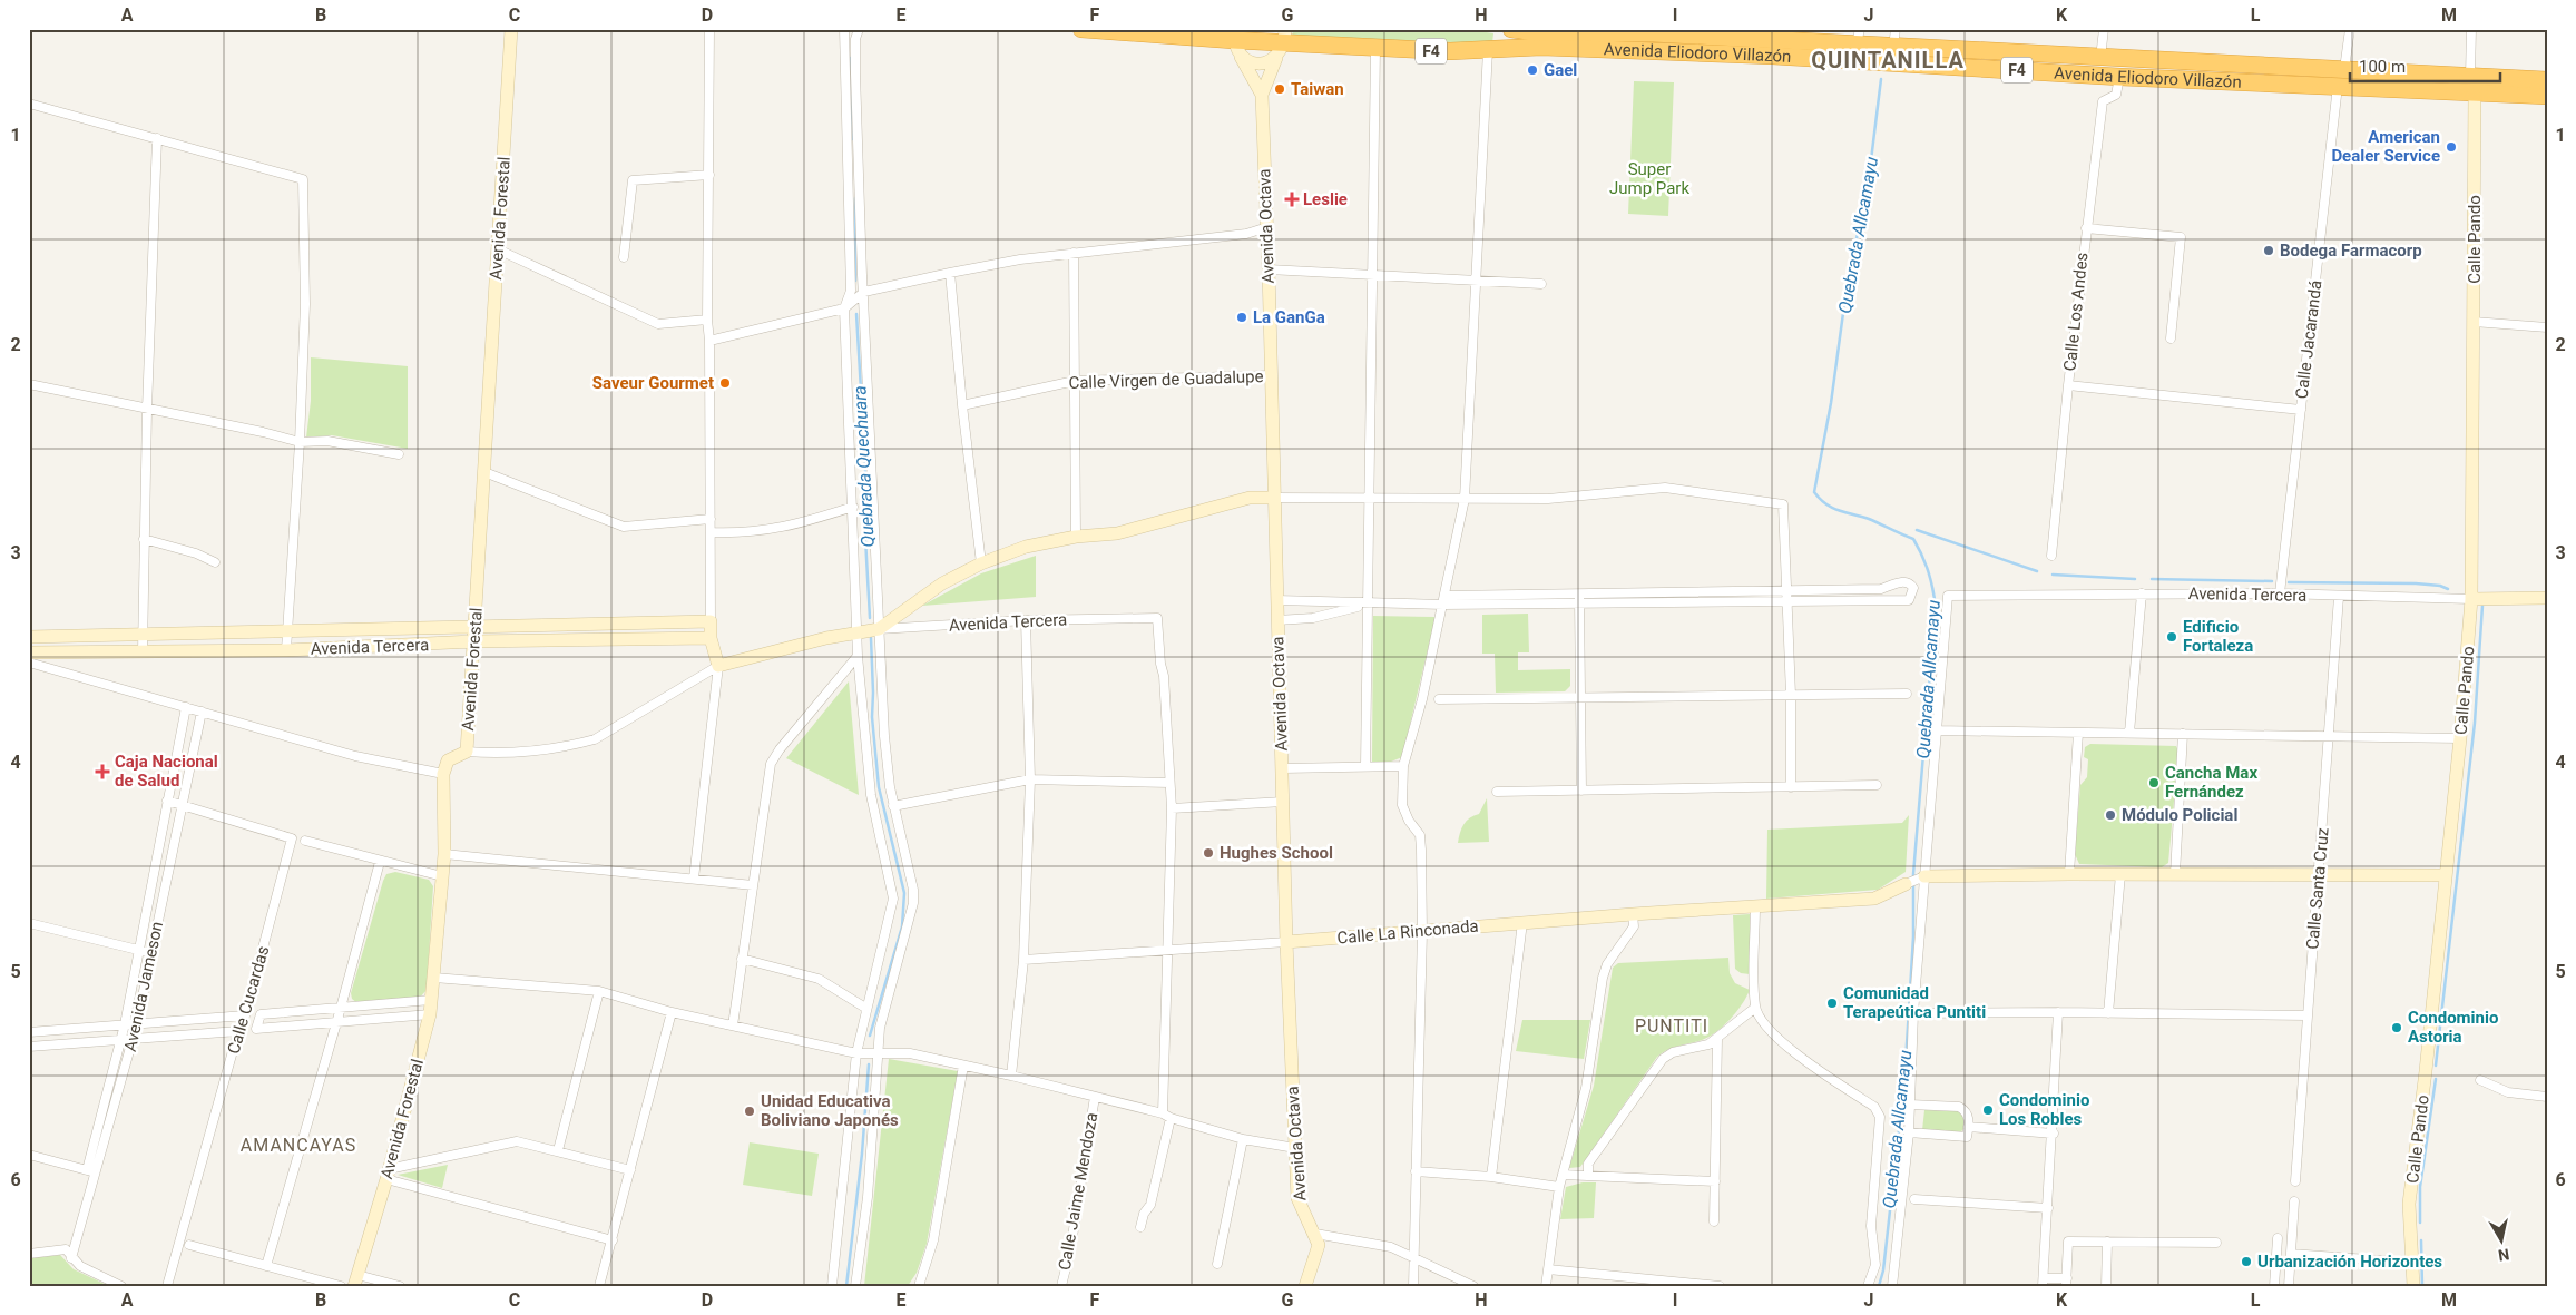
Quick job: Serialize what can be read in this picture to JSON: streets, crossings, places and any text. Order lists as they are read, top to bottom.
{
  "streets": {
    "highway": ["F4", "Avenida Eliodoro Villazón"],
    "street": [
      "Avenida Forestal",
      "Avenida Octava",
      "Calle Pando",
      "Calle Los Andes",
      "Calle Jacarandá",
      "Calle Virgen de Guadalupe",
      "Avenida Tercera",
      "Calle Santa Cruz",
      "Calle La Rinconada",
      "Avenida Jameson",
      "Calle Cucardas",
      "Calle Jaime Mendoza"
    ]
  },
  "crossings": [
    ["Avenida Eliodoro Villazón", "Avenida Octava"],
    ["Avenida Eliodoro Villazón", "Calle Pando"],
    ["Avenida Eliodoro Villazón", "Calle Los Andes"],
    ["Avenida Eliodoro Villazón", "Calle Jacarandá"],
    ["Avenida Forestal", "Avenida Tercera"],
    ["Avenida Octava", "Calle Virgen de Guadalupe"],
    ["Avenida Octava", "Calle La Rinconada"],
    ["Calle Pando", "Avenida Tercera"],
    ["Calle Jacarandá", "Avenida Tercera"],
    ["Avenida Tercera", "Calle Santa Cruz"],
    ["Avenida Jameson", "Calle Cucardas"]
  ],
  "districts": ["QUINTANILLA", "PUNTITI", "AMANCAYAS"],
  "water": ["Quebrada Allcamayu", "Quebrada Quechuara"],
  "parks": ["Super Jump Park"],
  "places": {
    "other": [
      "Gael",
      "Taiwan",
      "American Dealer Service",
      "Bodega Farmacorp",
      "La GanGa",
      "Saveur Gourmet",
      "Edificio Fortaleza",
      "Cancha Max Fernández",
      "Módulo Policial",
      "Hughes School",
      "Comunidad Terapeútica Puntiti",
      "Condominio Astoria",
      "Condominio Los Robles",
      "Unidad Educativa Boliviano Japonés",
      "Urbanización Horizontes"
    ],
    "health": ["Leslie", "Caja Nacional de Salud"]
  },
  "scale_bar": "100 m",
  "north": "bottom",
  "grid": {
    "columns": [
      "A",
      "B",
      "C",
      "D",
      "E",
      "F",
      "G",
      "H",
      "I",
      "J",
      "K",
      "L",
      "M"
    ],
    "rows": [
      "1",
      "2",
      "3",
      "4",
      "5",
      "6"
    ]
  }
}
